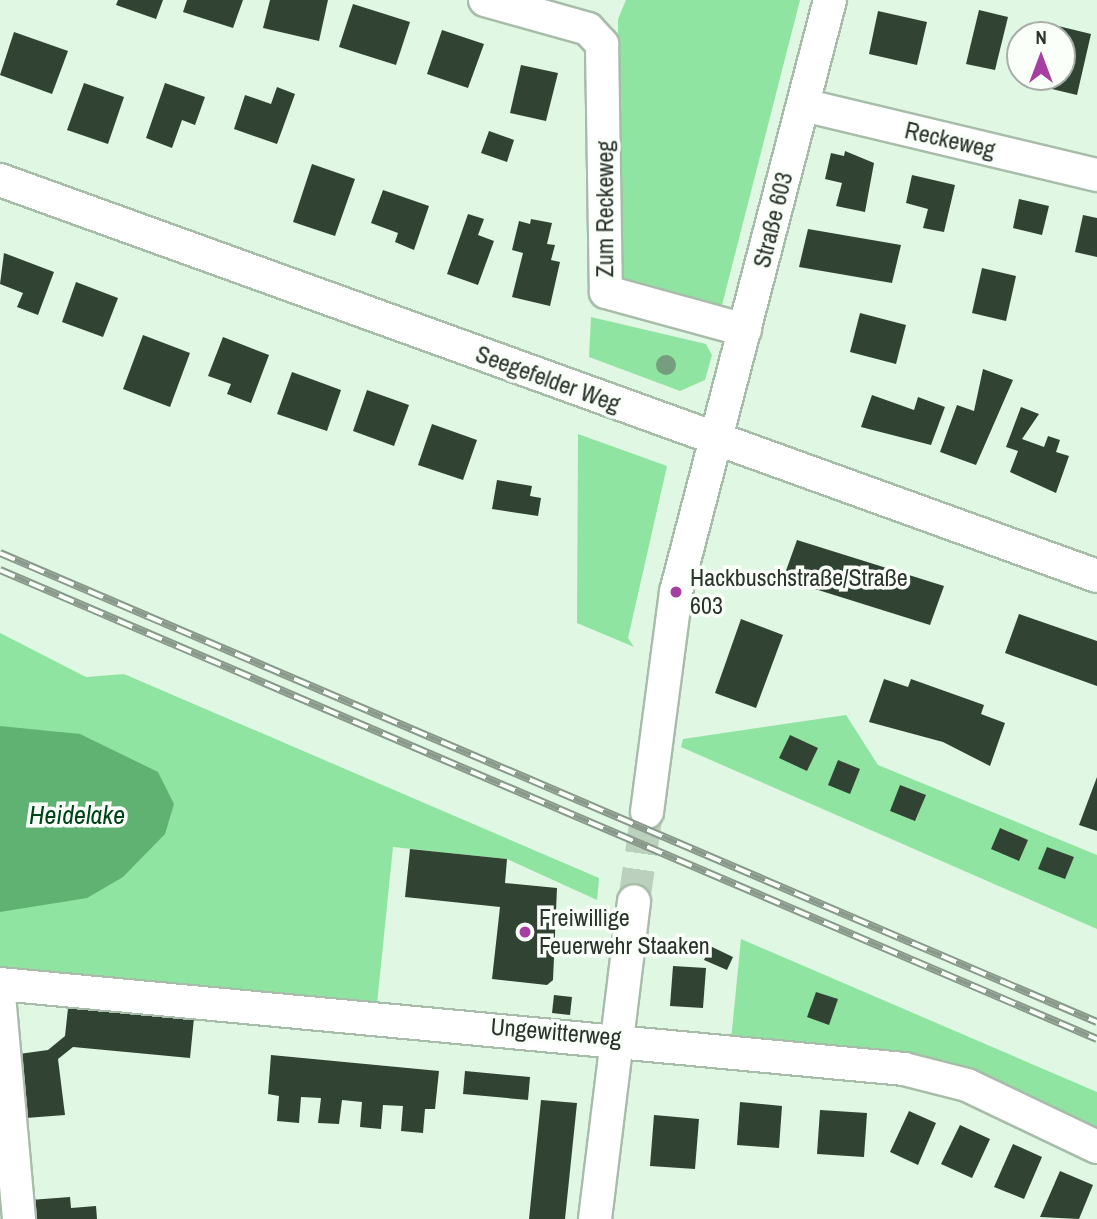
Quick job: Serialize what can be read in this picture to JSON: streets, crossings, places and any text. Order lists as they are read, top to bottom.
{
  "streets": {
    "street": [
      "Reckeweg",
      "Zum Reckeweg",
      "Straße 603",
      "Seegefelder Weg",
      "Ungewitterweg"
    ]
  },
  "crossings": [
    ["Reckeweg", "Straße 603"],
    ["Zum Reckeweg", "Straße 603"],
    ["Straße 603", "Seegefelder Weg"]
  ],
  "water": ["Heidelake"],
  "places": ["Hackbuschstraße/Straße 603", "Freiwillige Feuerwehr Staaken"],
  "north": "top"
}
